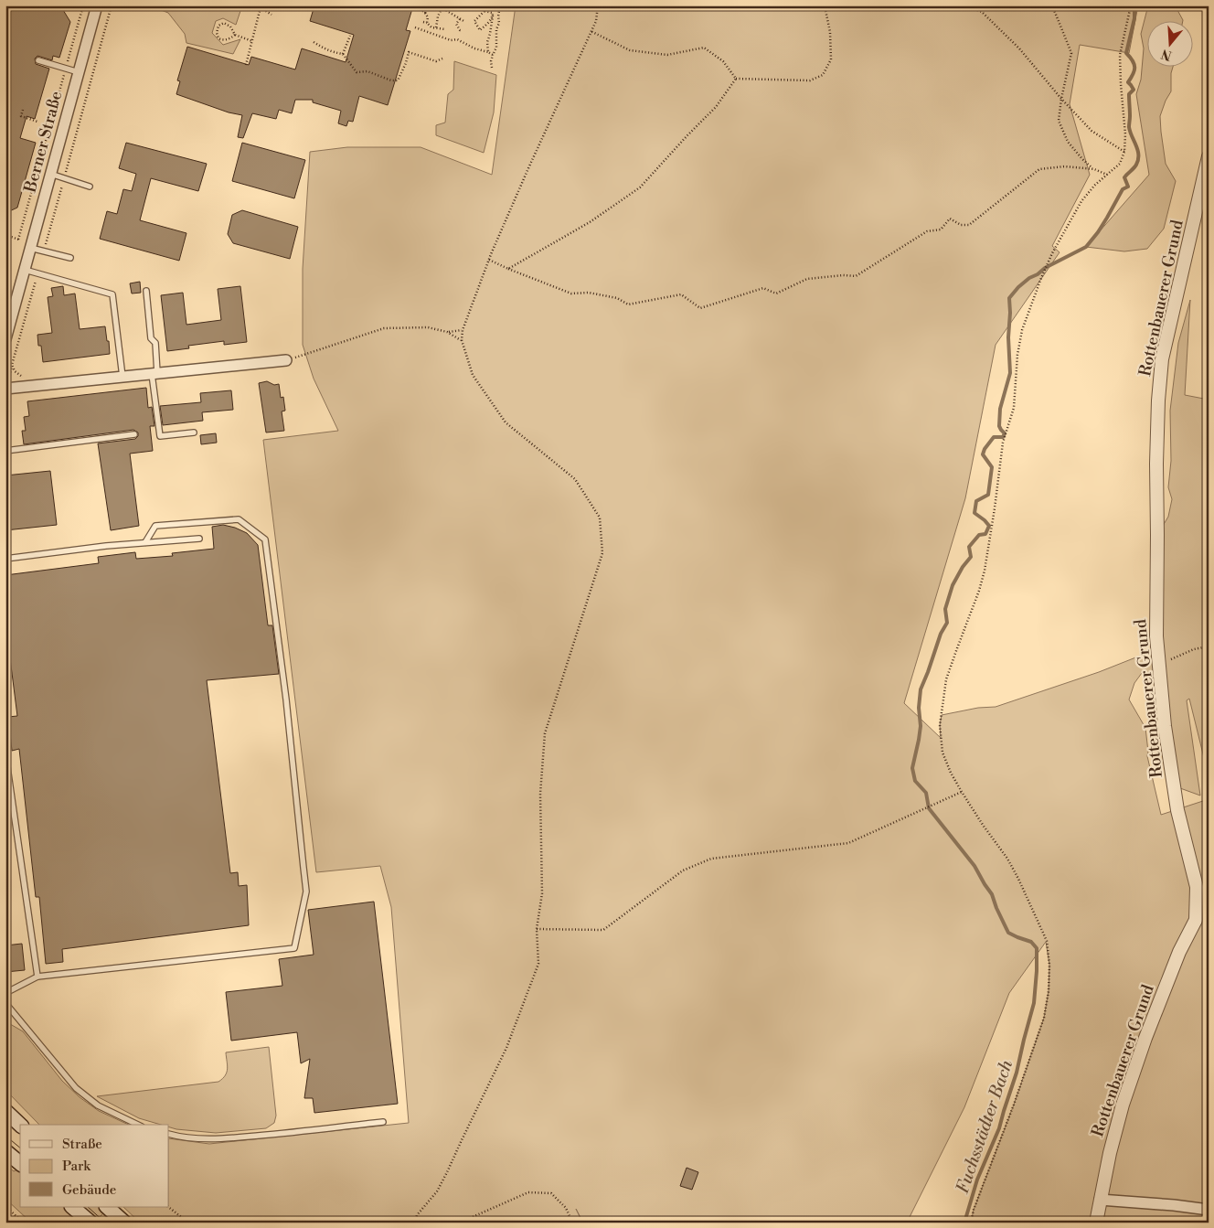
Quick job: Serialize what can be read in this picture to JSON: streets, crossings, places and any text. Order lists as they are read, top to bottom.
{
  "streets": {
    "street": ["Berner Straße", "Rottenbauerer Grund"]
  },
  "water": ["Fuchsstädter Bach"],
  "legend": ["Straße", "Park", "Gebäude"],
  "north": "bottom"
}
